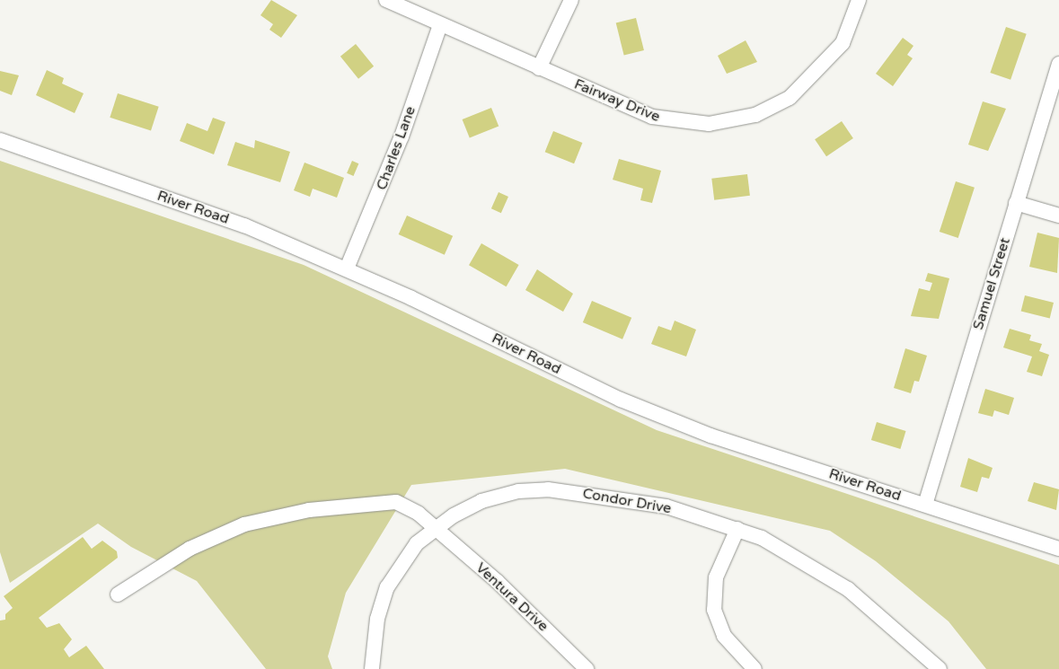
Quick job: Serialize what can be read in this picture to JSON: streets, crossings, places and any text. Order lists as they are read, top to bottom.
{
  "streets": {
    "street": [
      "Fairway Drive",
      "Charles Lane",
      "River Road",
      "Samuel Street",
      "Condor Drive",
      "Ventura Drive"
    ]
  },
  "crossings": [
    ["Fairway Drive", "Charles Lane"],
    ["Charles Lane", "River Road"],
    ["River Road", "Samuel Street"],
    ["Condor Drive", "Ventura Drive"]
  ]
}
